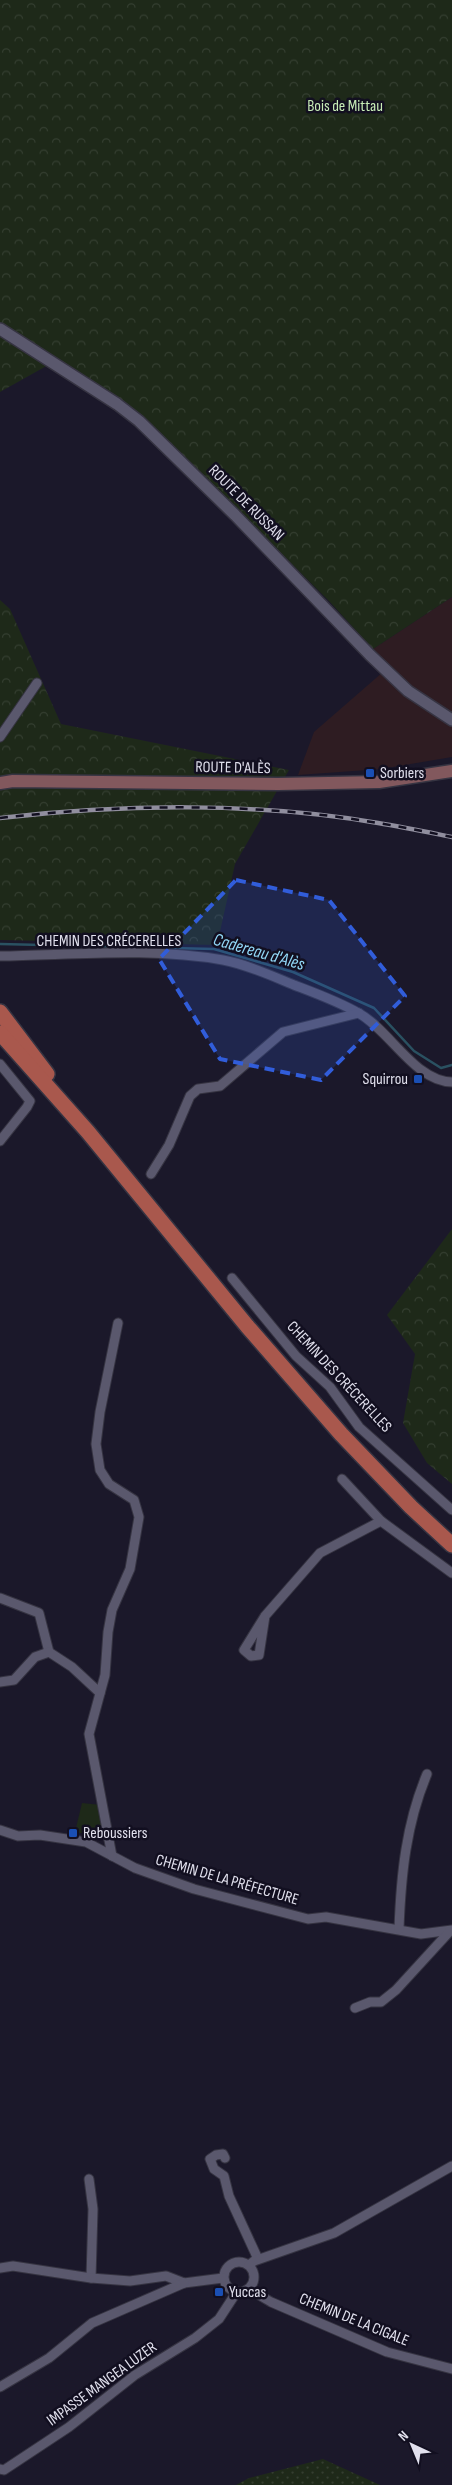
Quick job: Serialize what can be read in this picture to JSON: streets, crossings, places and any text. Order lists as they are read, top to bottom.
{
  "streets": {
    "main road": ["ROUTE D'ALÈS"],
    "street": [
      "ROUTE DE RUSSAN",
      "CHEMIN DES CRÉCERELLES",
      "CHEMIN DE LA PRÉFECTURE",
      "CHEMIN DE LA CIGALE",
      "IMPASSE MANGEA LUZER"
    ]
  },
  "crossings": [
    ["CHEMIN DE LA CIGALE", "IMPASSE MANGEA LUZER"]
  ],
  "water": ["Cadereau d'Alès"],
  "parks": ["Bois de Mittau"],
  "places": {
    "transit": [
      "Sorbiers",
      "Squirrou",
      "Reboussiers",
      "Yuccas"
    ]
  },
  "north": "top left"
}
